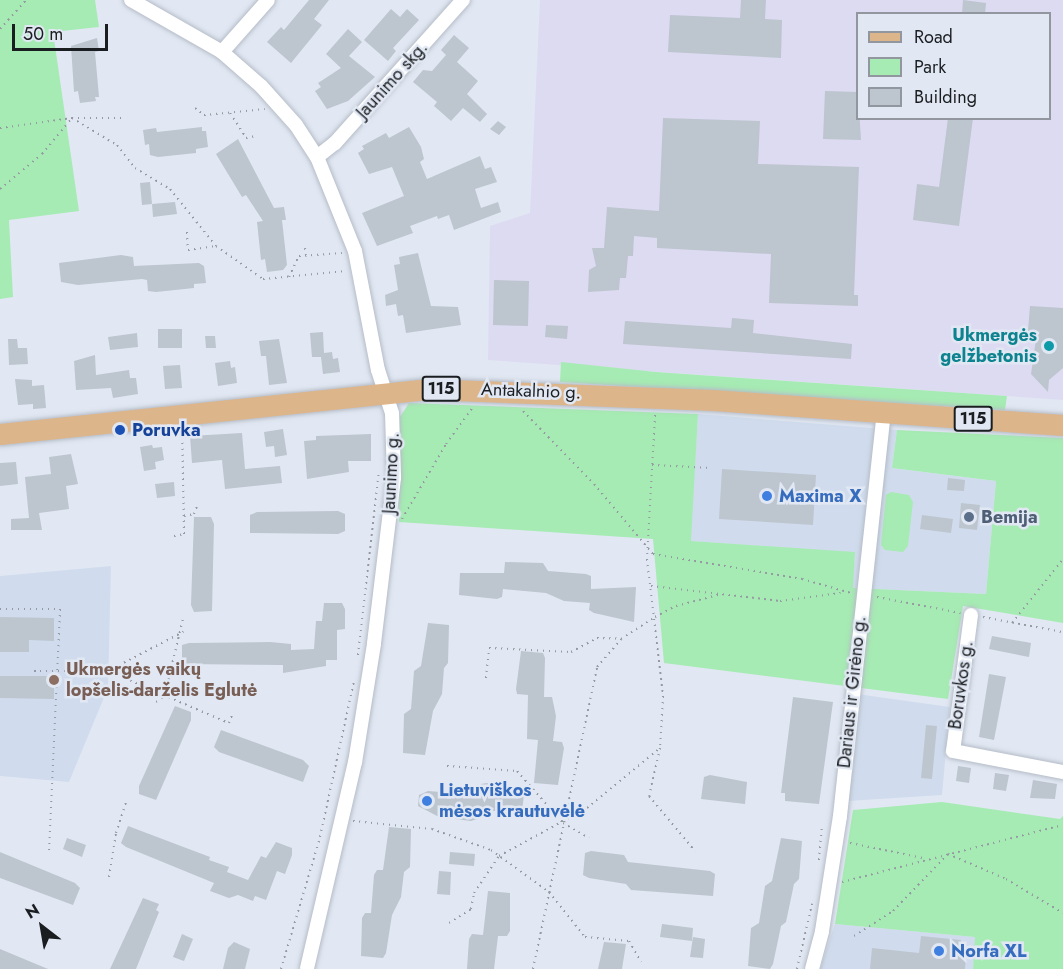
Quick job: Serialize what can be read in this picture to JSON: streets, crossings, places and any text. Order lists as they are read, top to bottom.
{
  "streets": {
    "main road": ["115", "Antakalnio g."],
    "street": [
      "Jaunimo skg.",
      "Jaunimo g.",
      "Boruvkos g.",
      "Dariaus ir Girėno g."
    ]
  },
  "crossings": [
    ["Jaunimo skg.", "Jaunimo g."],
    ["Antakalnio g.", "Jaunimo g."],
    ["Antakalnio g.", "Dariaus ir Girėno g."]
  ],
  "places": [
    "Ukmergės gelžbetonis",
    "Poruvka",
    "Maxima X",
    "Bemija",
    "Ukmergės vaikų lopšelis-darželis Eglutė",
    "Lietuviškos mėsos krautuvėlė",
    "Norfa XL"
  ],
  "legend": ["Road", "Park", "Building"],
  "scale_bar": "50 m",
  "north": "top left"
}
